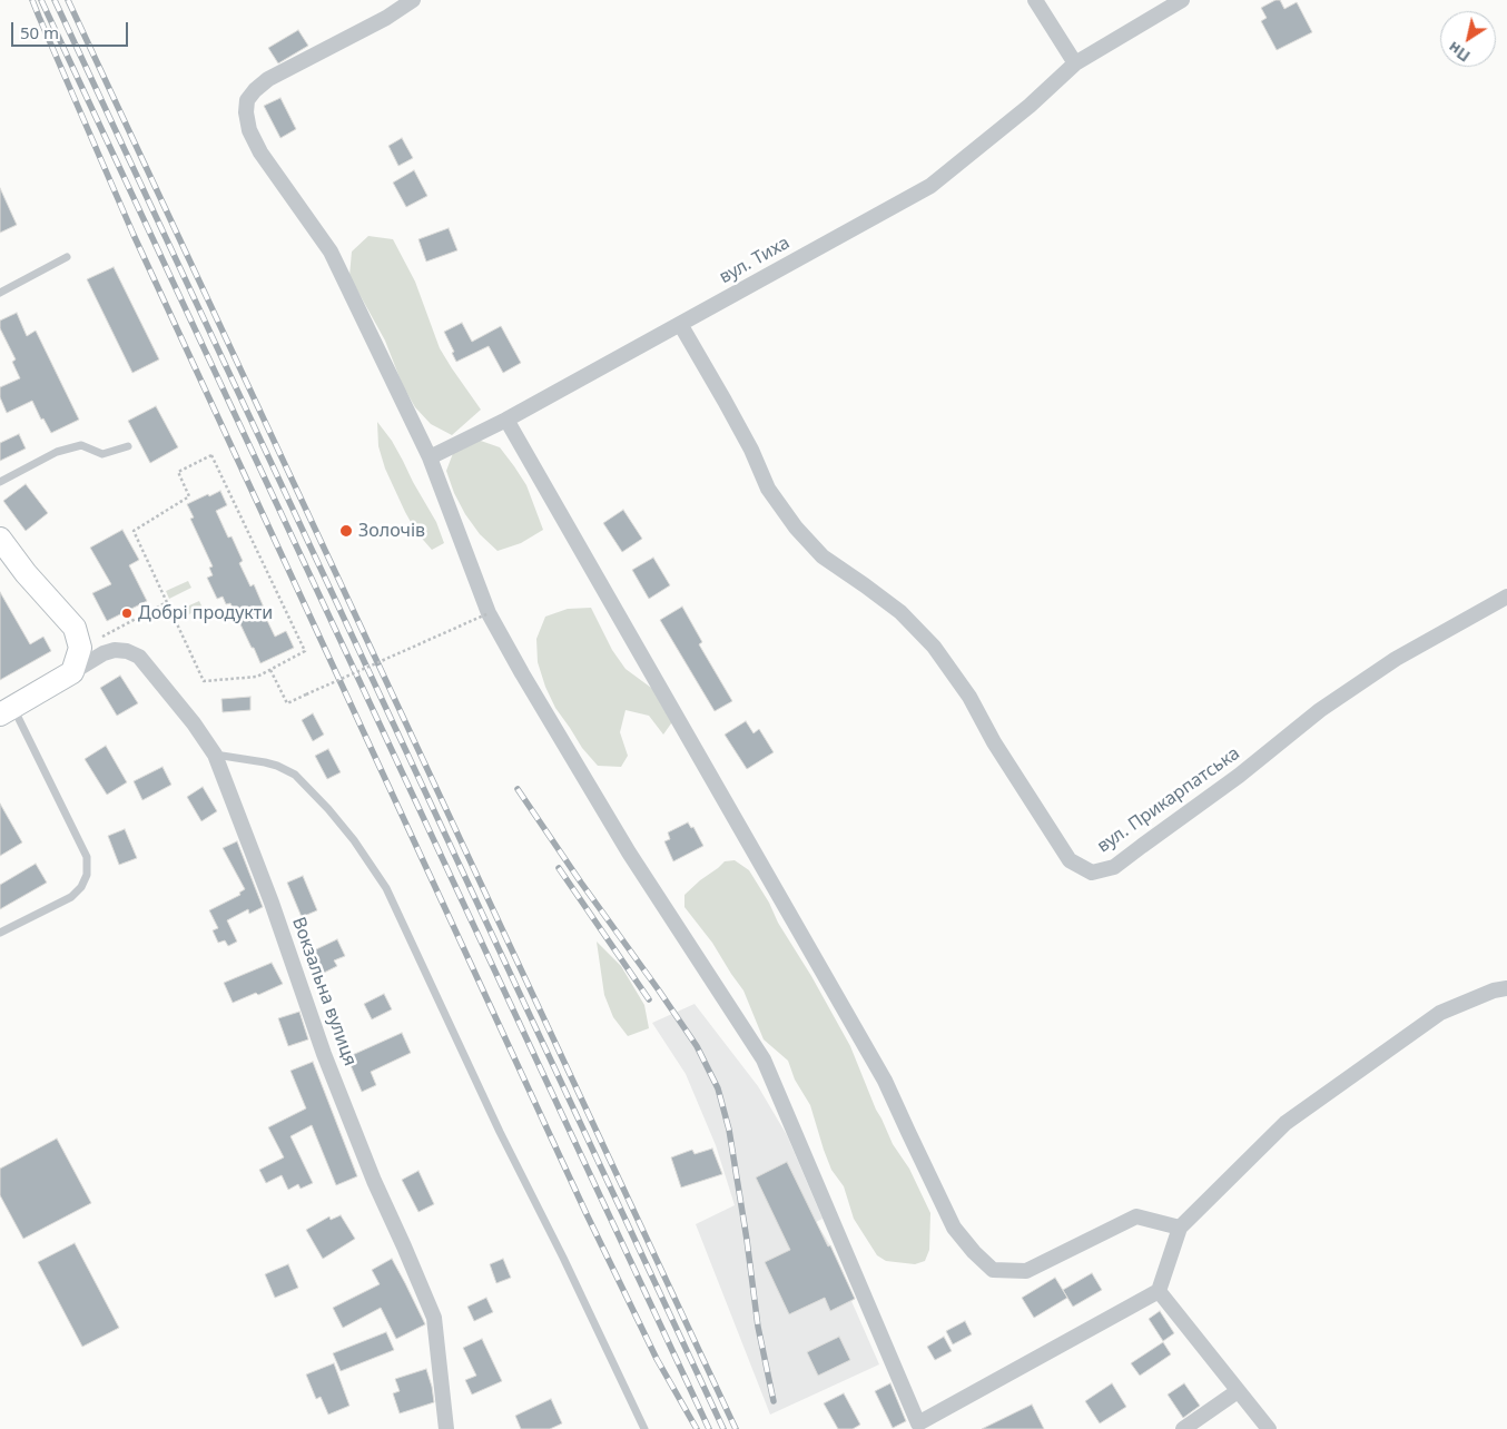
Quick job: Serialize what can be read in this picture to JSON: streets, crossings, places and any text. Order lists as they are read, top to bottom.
{
  "streets": {
    "street": ["вул. Тиха", "вул. Прикарпатська", "Вокзальна вулиця"]
  },
  "crossings": [
    ["вул. Тиха", "вул. Прикарпатська"]
  ],
  "places": ["Золочів", "Добрі продукти"],
  "scale_bar": "50 m",
  "north": "bottom left"
}
